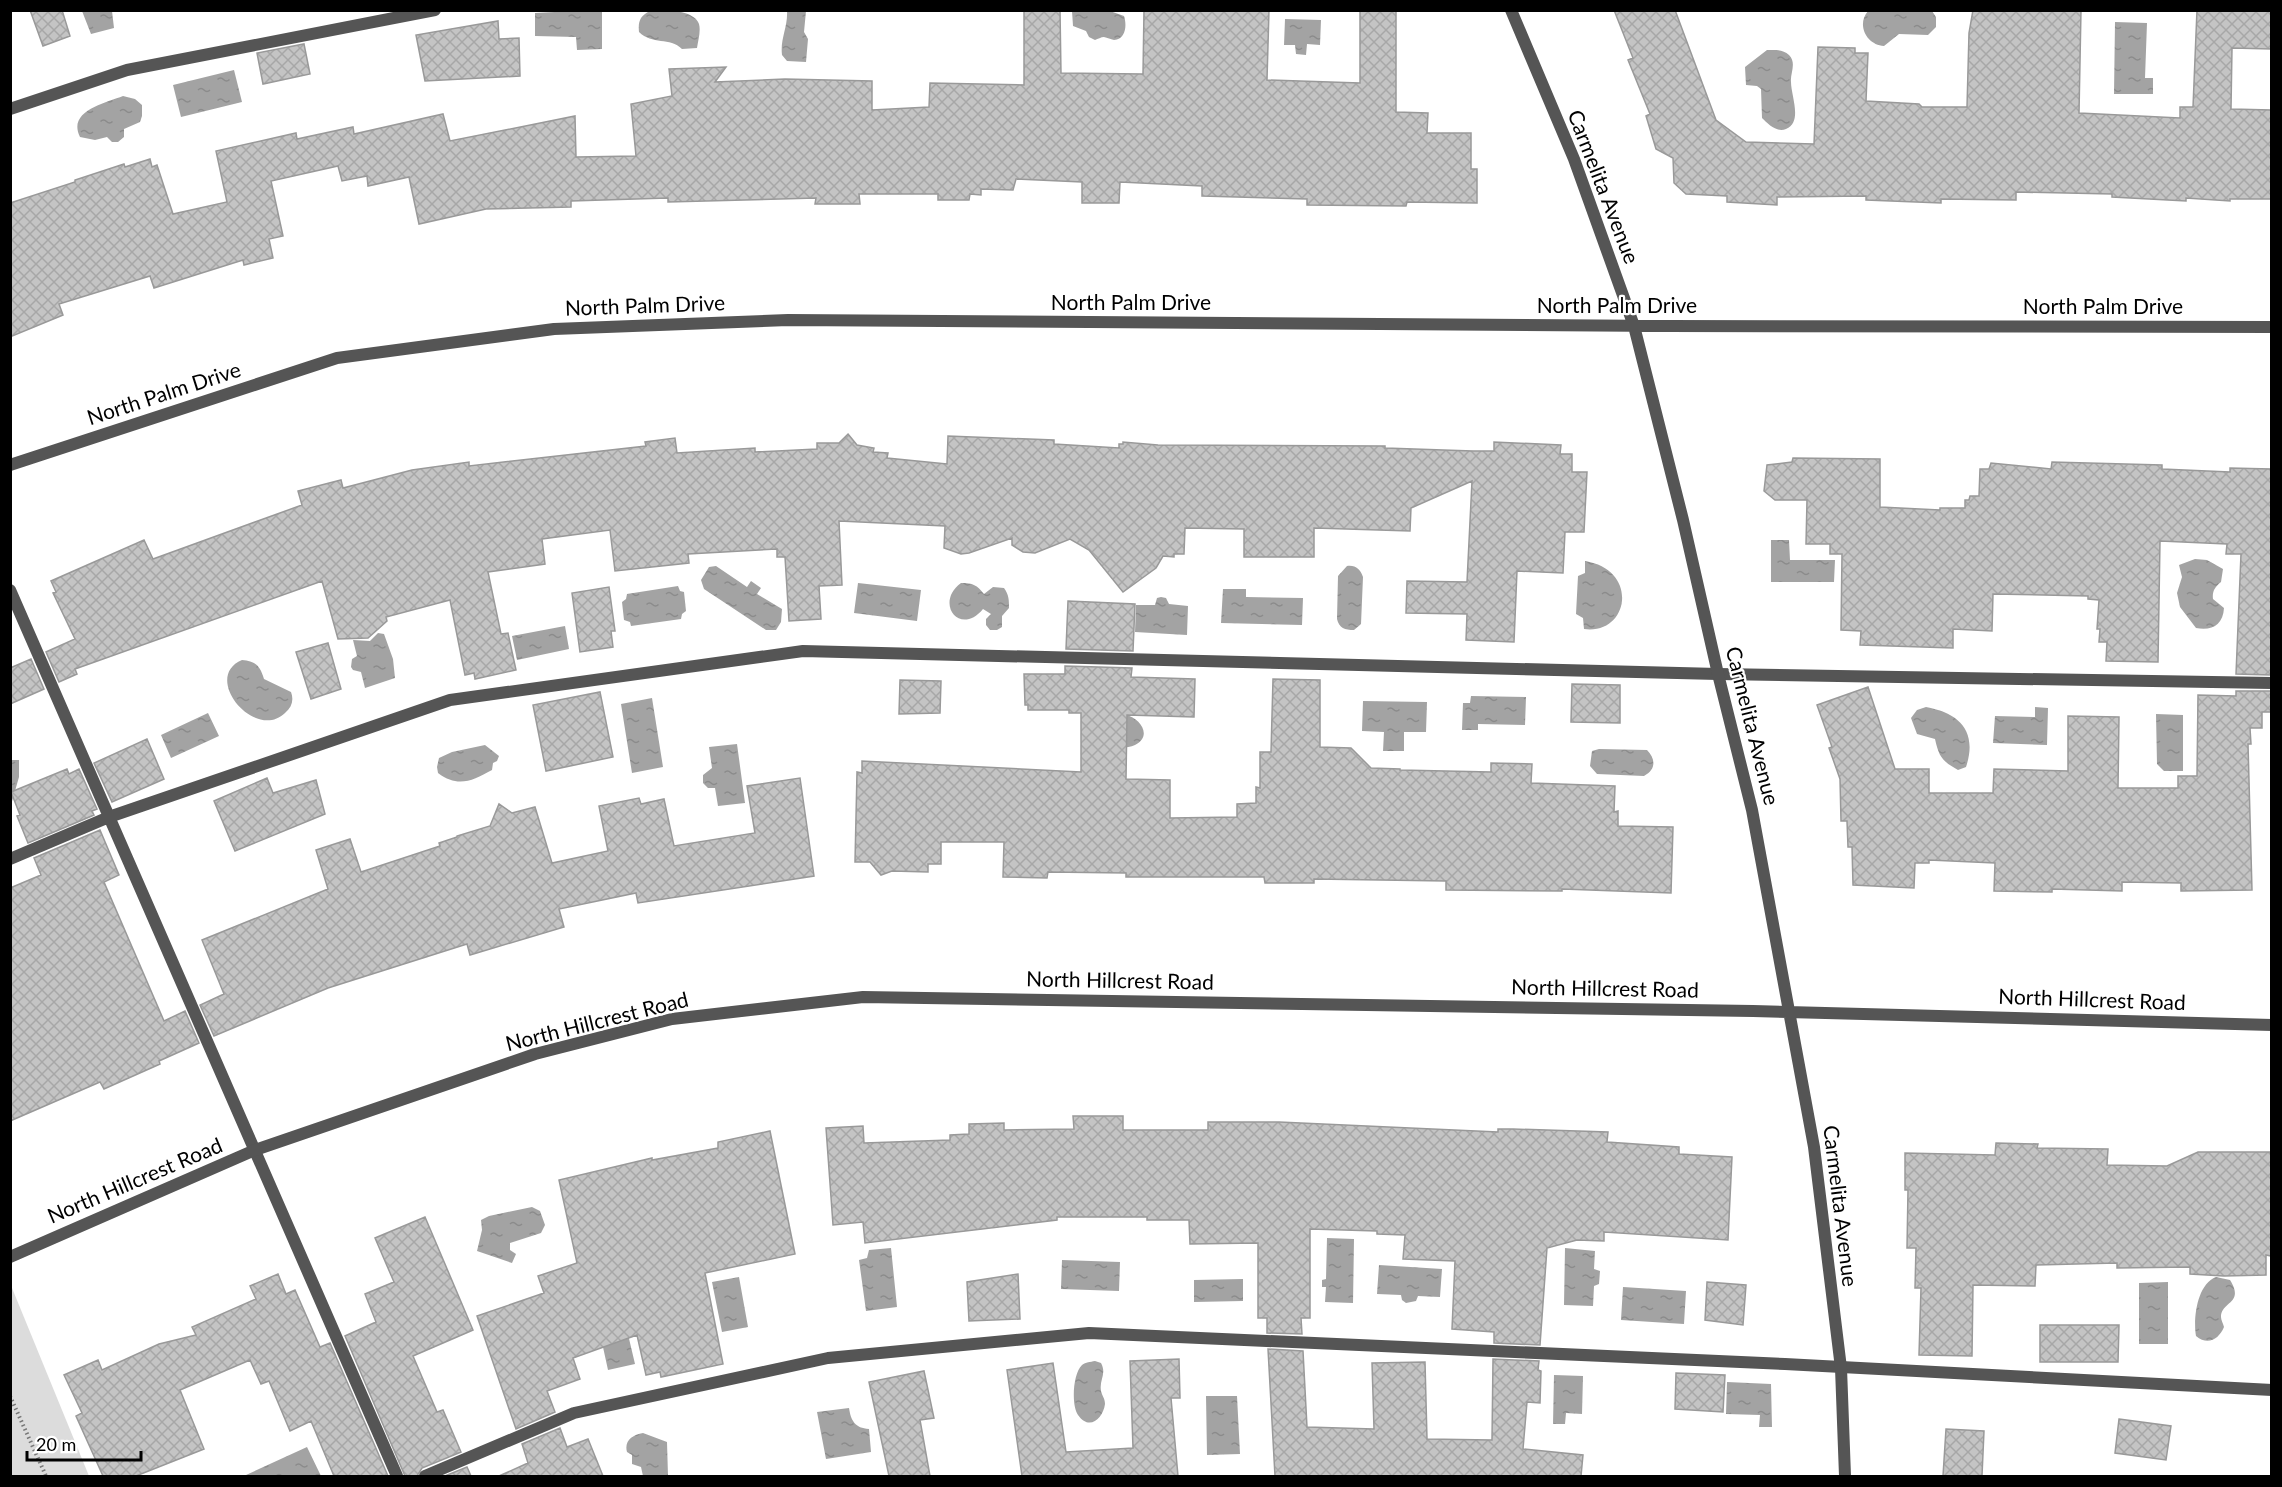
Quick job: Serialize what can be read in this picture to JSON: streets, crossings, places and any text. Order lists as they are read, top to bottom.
{
  "streets": {
    "street": ["Carmelita Avenue", "North Palm Drive", "North Hillcrest Road"]
  },
  "crossings": [
    ["Carmelita Avenue", "North Palm Drive"],
    ["Carmelita Avenue", "North Hillcrest Road"]
  ],
  "scale_bar": "20 m"
}
